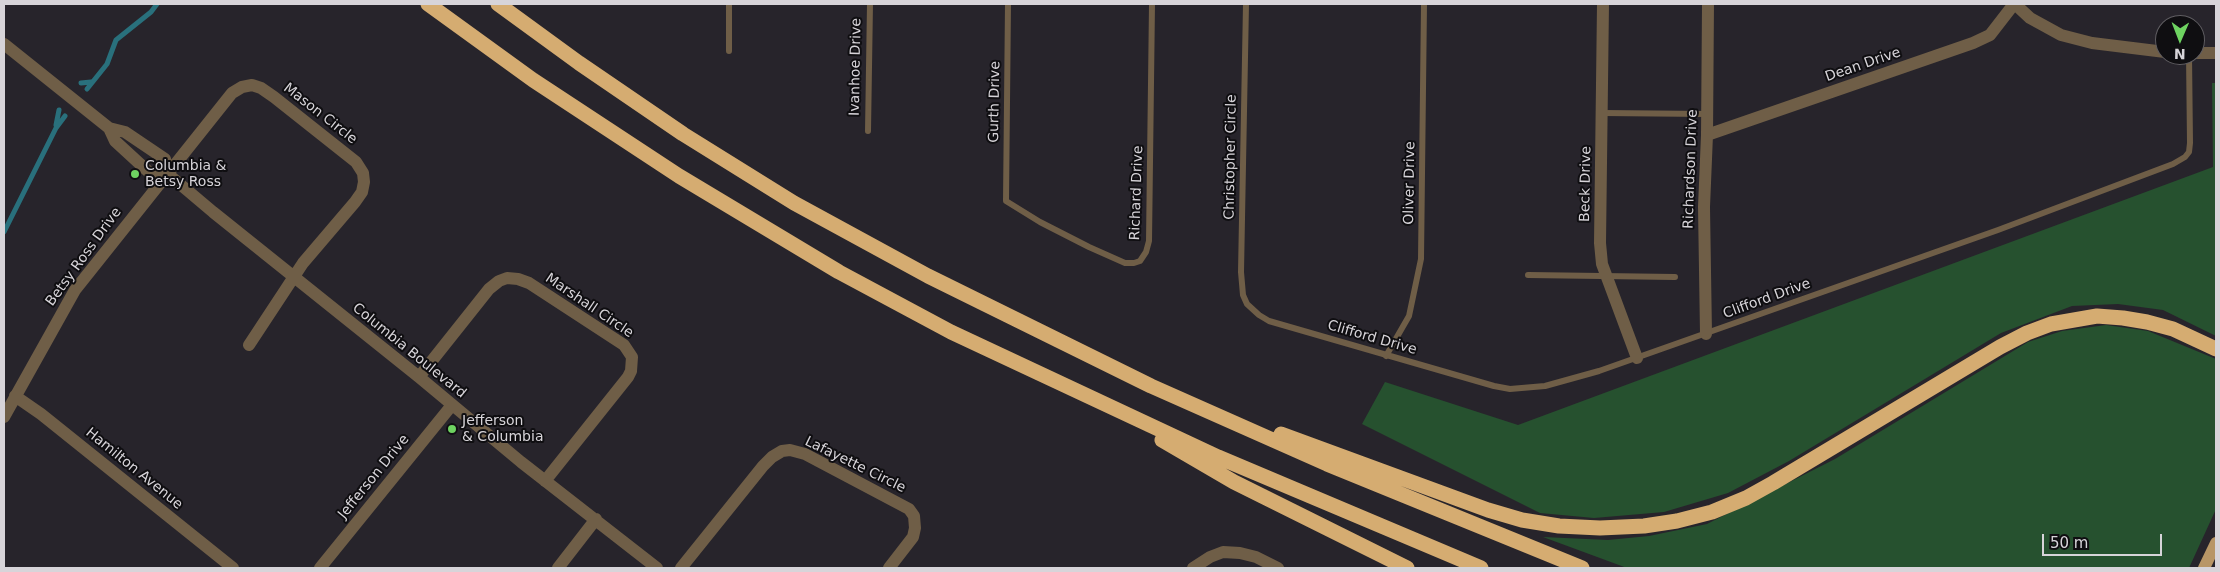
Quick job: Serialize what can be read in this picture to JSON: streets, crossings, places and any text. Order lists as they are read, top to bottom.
{
  "streets": {
    "street": [
      "Dean Drive",
      "Mason Circle",
      "Richardson Drive",
      "Beck Drive",
      "Betsy Ross Drive",
      "Marshall Circle",
      "Columbia Boulevard",
      "Lafayette Circle",
      "Hamilton Avenue",
      "Jefferson Drive"
    ],
    "lane": [
      "Ivanhoe Drive",
      "Gurth Drive",
      "Christopher Circle",
      "Oliver Drive",
      "Richard Drive",
      "Clifford Drive"
    ]
  },
  "crossings": [
    ["Dean Drive", "Richardson Drive"],
    ["Gurth Drive", "Richard Drive"],
    ["Mason Circle", "Betsy Ross Drive"],
    ["Mason Circle", "Columbia Boulevard"],
    ["Christopher Circle", "Clifford Drive"],
    ["Richardson Drive", "Clifford Drive"],
    ["Oliver Drive", "Clifford Drive"],
    ["Beck Drive", "Clifford Drive"],
    ["Betsy Ross Drive", "Columbia Boulevard"],
    ["Betsy Ross Drive", "Hamilton Avenue"],
    ["Marshall Circle", "Columbia Boulevard"],
    ["Columbia Boulevard", "Jefferson Drive"]
  ],
  "places": ["Columbia & Betsy Ross", "Jefferson & Columbia"],
  "scale_bar": "50 m",
  "north": "bottom"
}
